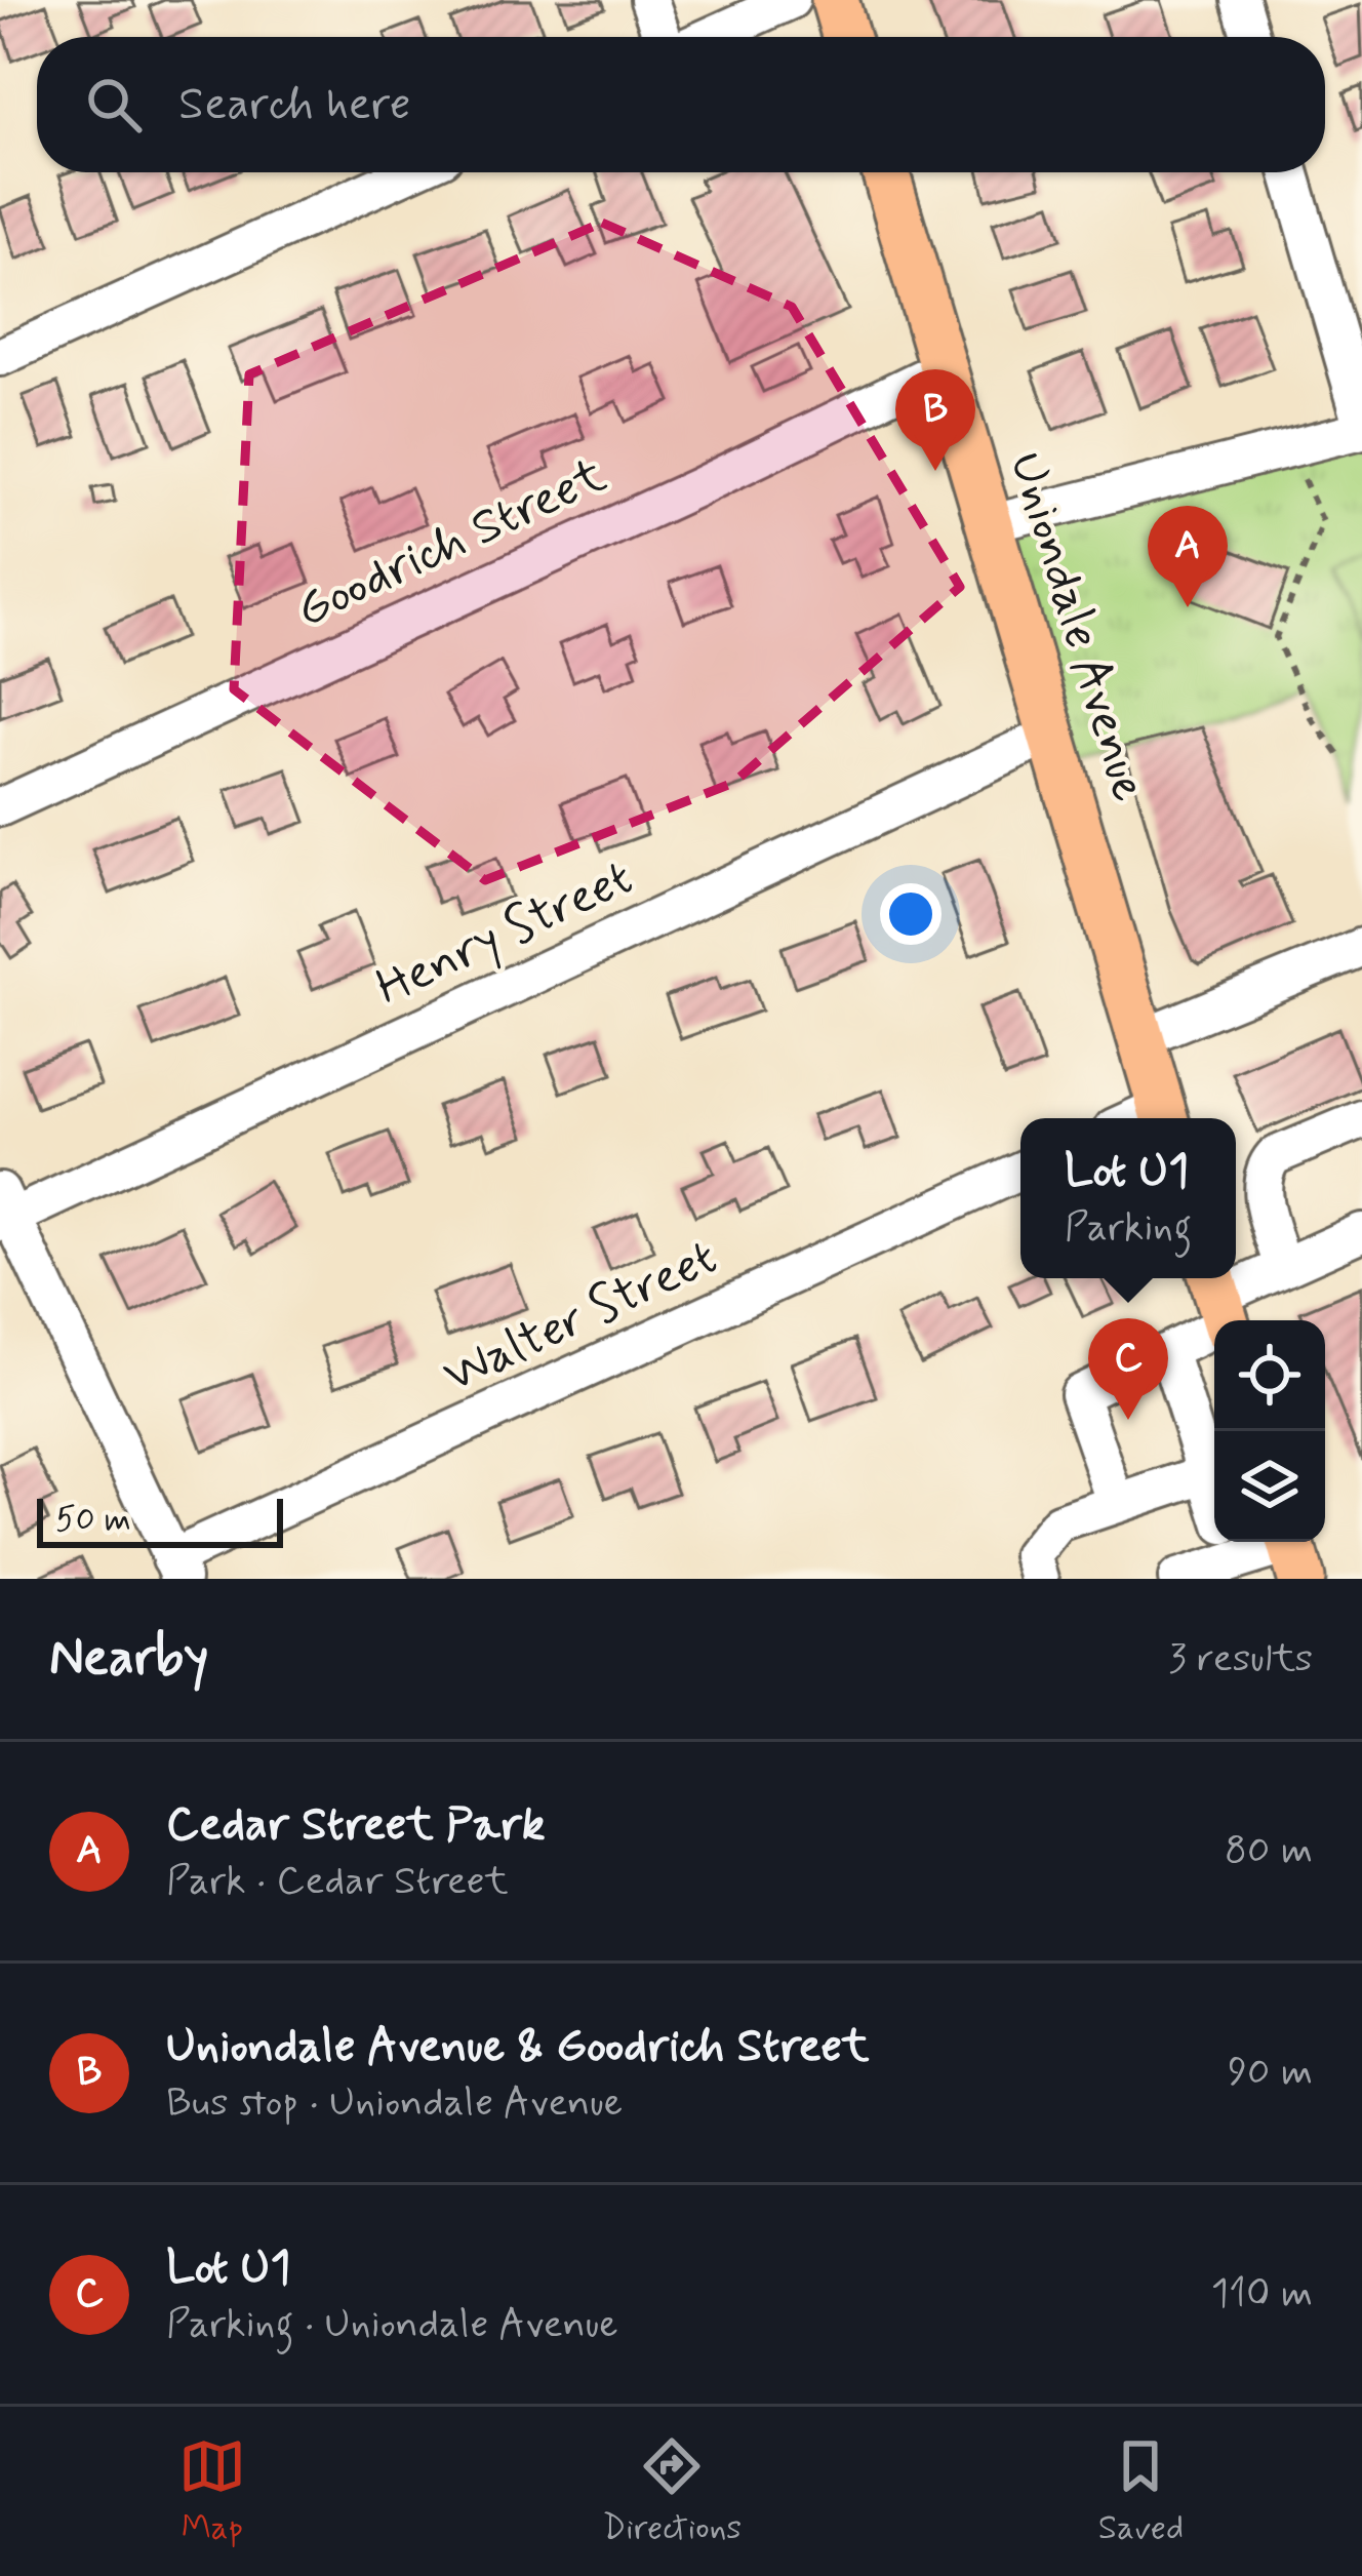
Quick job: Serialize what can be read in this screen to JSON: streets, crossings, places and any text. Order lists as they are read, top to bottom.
{
  "streets": {
    "main road": ["Uniondale Avenue"],
    "street": ["Goodrich Street", "Henry Street", "Walter Street"]
  },
  "crossings": [
    ["Goodrich Street", "Uniondale Avenue"],
    ["Uniondale Avenue", "Henry Street"]
  ],
  "scale_bar": "50 m",
  "page": {
    "search": "Search here",
    "pins": ["B", "A", "C"],
    "popup": ["Lot U1", "Parking"],
    "scale": "50 m",
    "heading": ["Nearby", "3 results"],
    "list": [
      {
        "mark": "A",
        "name": "Cedar Street Park",
        "note": "Park · Cedar Street",
        "value": "80 m"
      },
      {
        "mark": "B",
        "name": "Uniondale Avenue & Goodrich Street",
        "note": "Bus stop · Uniondale Avenue",
        "value": "90 m"
      },
      {
        "mark": "C",
        "name": "Lot U1",
        "note": "Parking · Uniondale Avenue",
        "value": "110 m"
      }
    ],
    "nav": ["Map", "Directions", "Saved"]
  }
}
